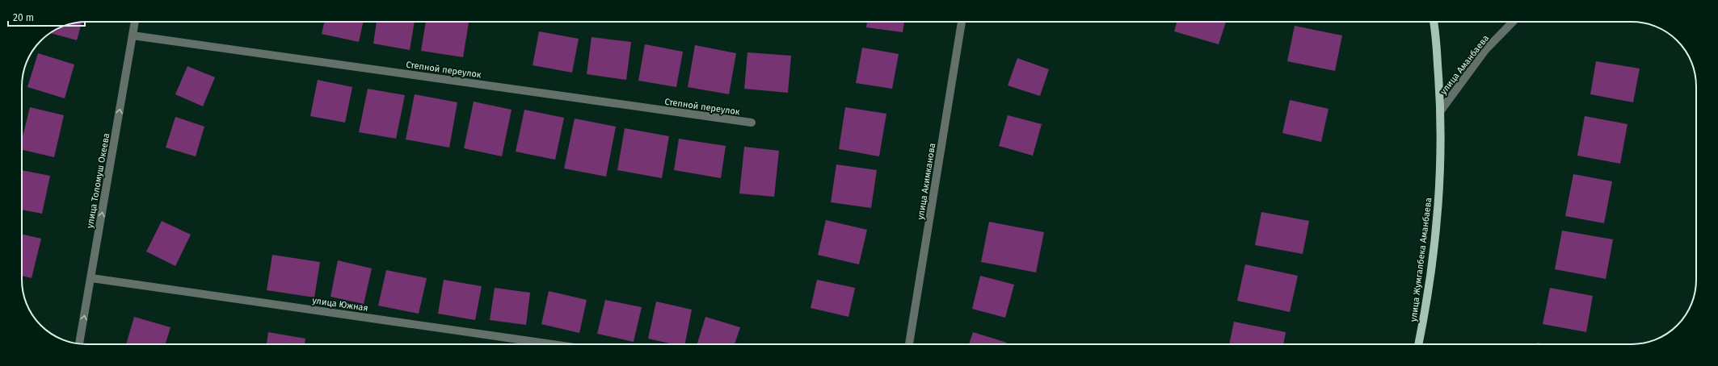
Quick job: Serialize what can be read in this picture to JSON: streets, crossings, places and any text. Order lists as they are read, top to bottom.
{
  "streets": {
    "main road": ["улица Жумгалбека Аманбаева"],
    "street": [
      "улица Аманбаева",
      "Степной переулок",
      "улица Толомуш Океева",
      "улица Акимканова",
      "улица Южная"
    ]
  },
  "crossings": [
    ["улица Аманбаева", "улица Жумгалбека Аманбаева"],
    ["Степной переулок", "улица Толомуш Океева"],
    ["улица Толомуш Океева", "улица Южная"]
  ],
  "one_way": ["улица Толомуш Океева"],
  "scale_bar": "20 m"
}
